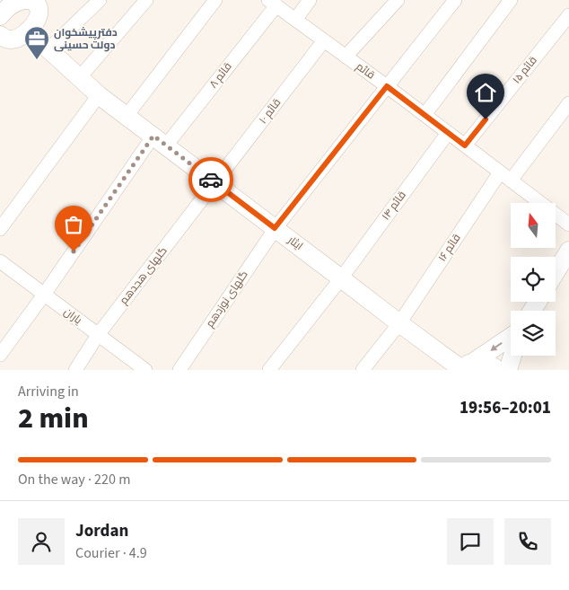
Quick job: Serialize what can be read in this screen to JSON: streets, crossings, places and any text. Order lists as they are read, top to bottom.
{
  "streets": {
    "street": [
      "قائم ۱۵",
      "قائم",
      "قائم ۸",
      "قائم ۱۰",
      "قائم ۱۴",
      "ایثار",
      "قائم ۱۶",
      "گلهای هجدهم",
      "گلهای نوزدهم",
      "یاران"
    ]
  },
  "crossings": [
    ["قائم ۱۵", "قائم"],
    ["قائم", "قائم ۸"],
    ["قائم", "قائم ۱۰"],
    ["قائم", "قائم ۱۴"],
    ["قائم", "قائم ۱۶"],
    ["قائم", "گلهای نوزدهم"],
    ["قائم ۸", "ایثار"],
    ["قائم ۸", "یاران"],
    ["قائم ۱۰", "ایثار"],
    ["قائم ۱۰", "گلهای هجدهم"],
    ["قائم ۱۴", "ایثار"],
    ["ایثار", "قائم ۱۶"],
    ["ایثار", "گلهای هجدهم"],
    ["ایثار", "گلهای نوزدهم"],
    ["گلهای هجدهم", "یاران"]
  ],
  "places": {
    "office": ["دفترپیشخوان دولت حسینی"]
  },
  "north": "top",
  "page": {
    "heading": ["2 min", "Arriving in", "19:56–20:01"],
    "panel": ["Jordan", "Courier · 4.9"],
    "bar": "On the way · 220 m"
  }
}
